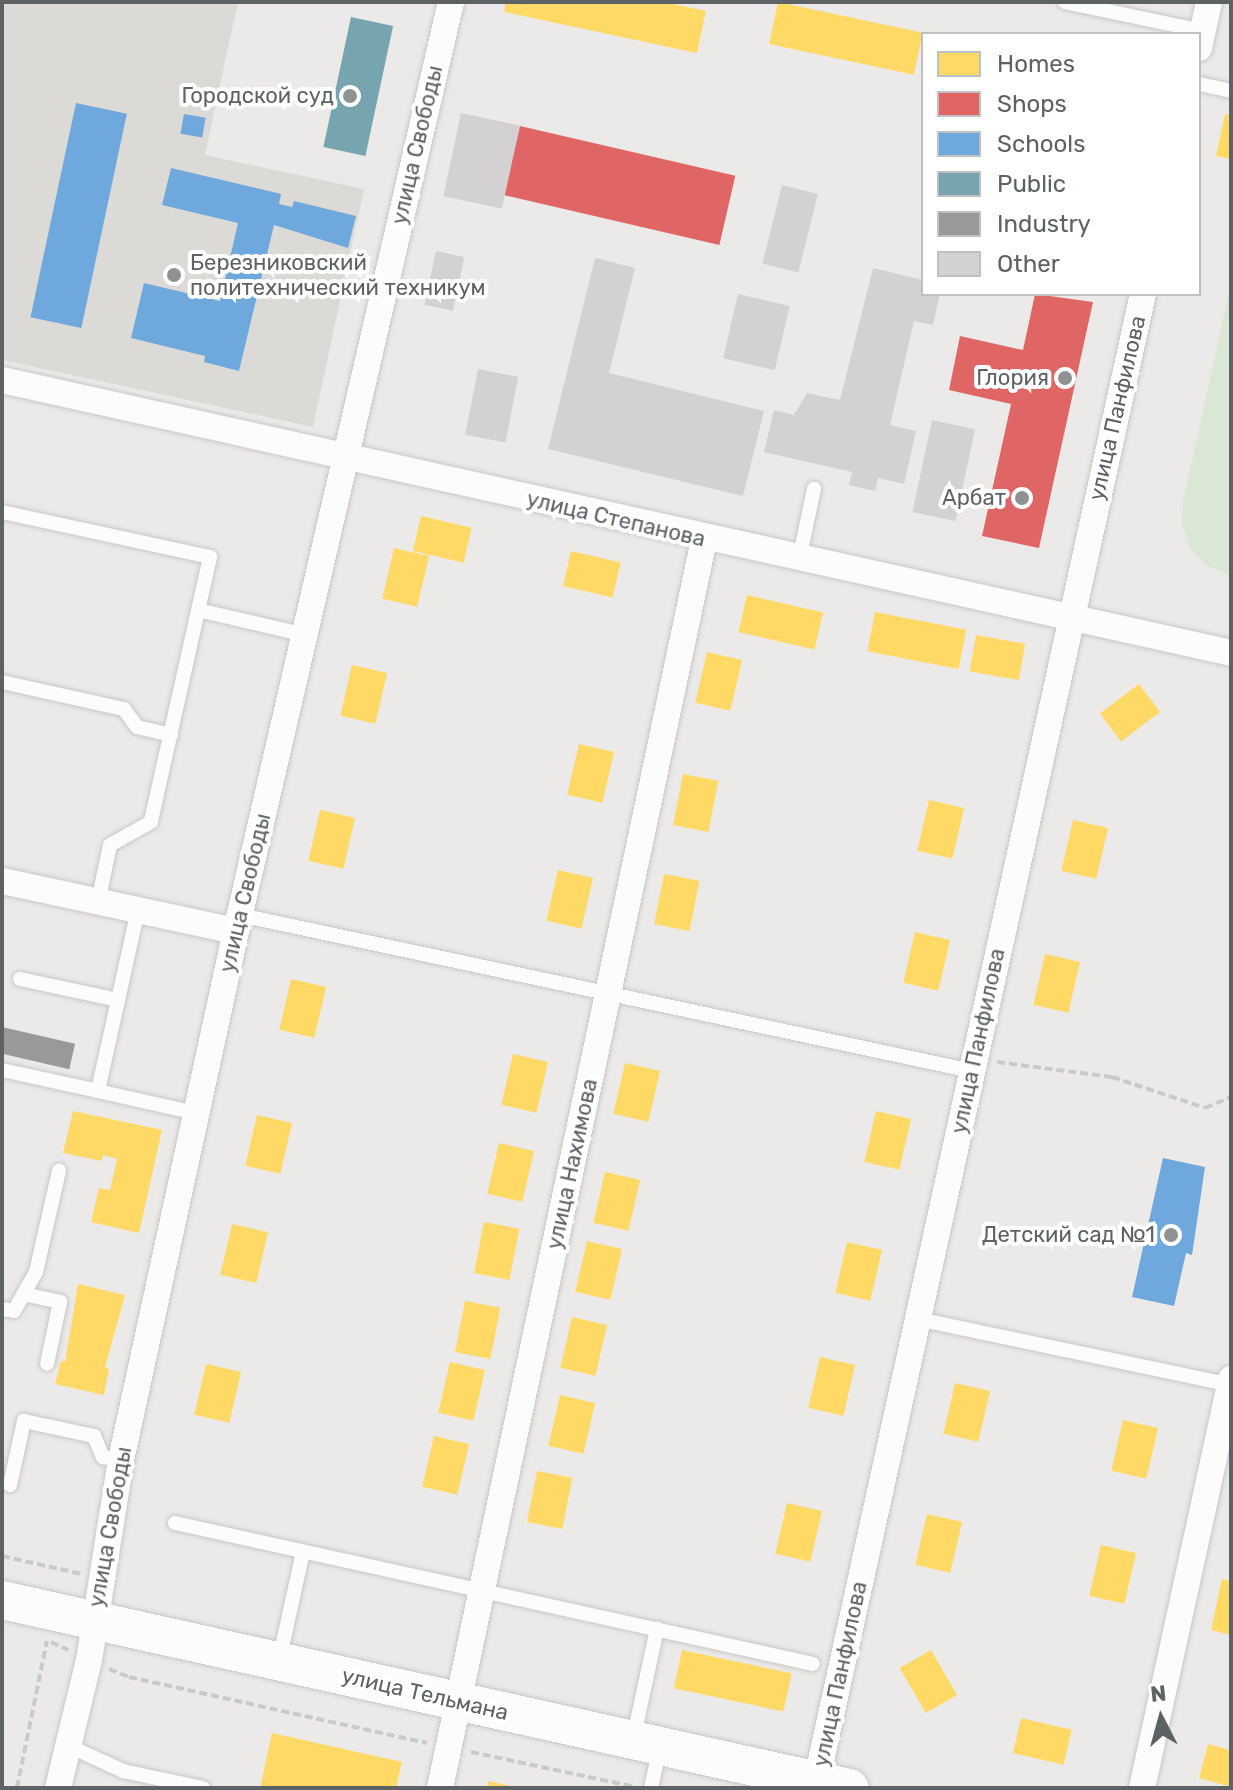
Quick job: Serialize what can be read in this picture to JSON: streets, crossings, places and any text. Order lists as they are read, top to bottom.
{
  "streets": {
    "main road": ["улица Тельмана"],
    "street": [
      "улица Свободы",
      "улица Панфилова",
      "улица Степанова",
      "улица Нахимова"
    ]
  },
  "crossings": [
    ["улица Свободы", "улица Степанова"],
    ["улица Свободы", "улица Тельмана"],
    ["улица Панфилова", "улица Степанова"],
    ["улица Панфилова", "улица Тельмана"],
    ["улица Степанова", "улица Нахимова"],
    ["улица Нахимова", "улица Тельмана"]
  ],
  "places": [
    "Городской суд",
    "Березниковский политехнический техникум",
    "Глория",
    "Арбат",
    "Детский сад №1"
  ],
  "legend": [
    "Homes",
    "Shops",
    "Schools",
    "Public",
    "Industry",
    "Other"
  ],
  "north": "top"
}
